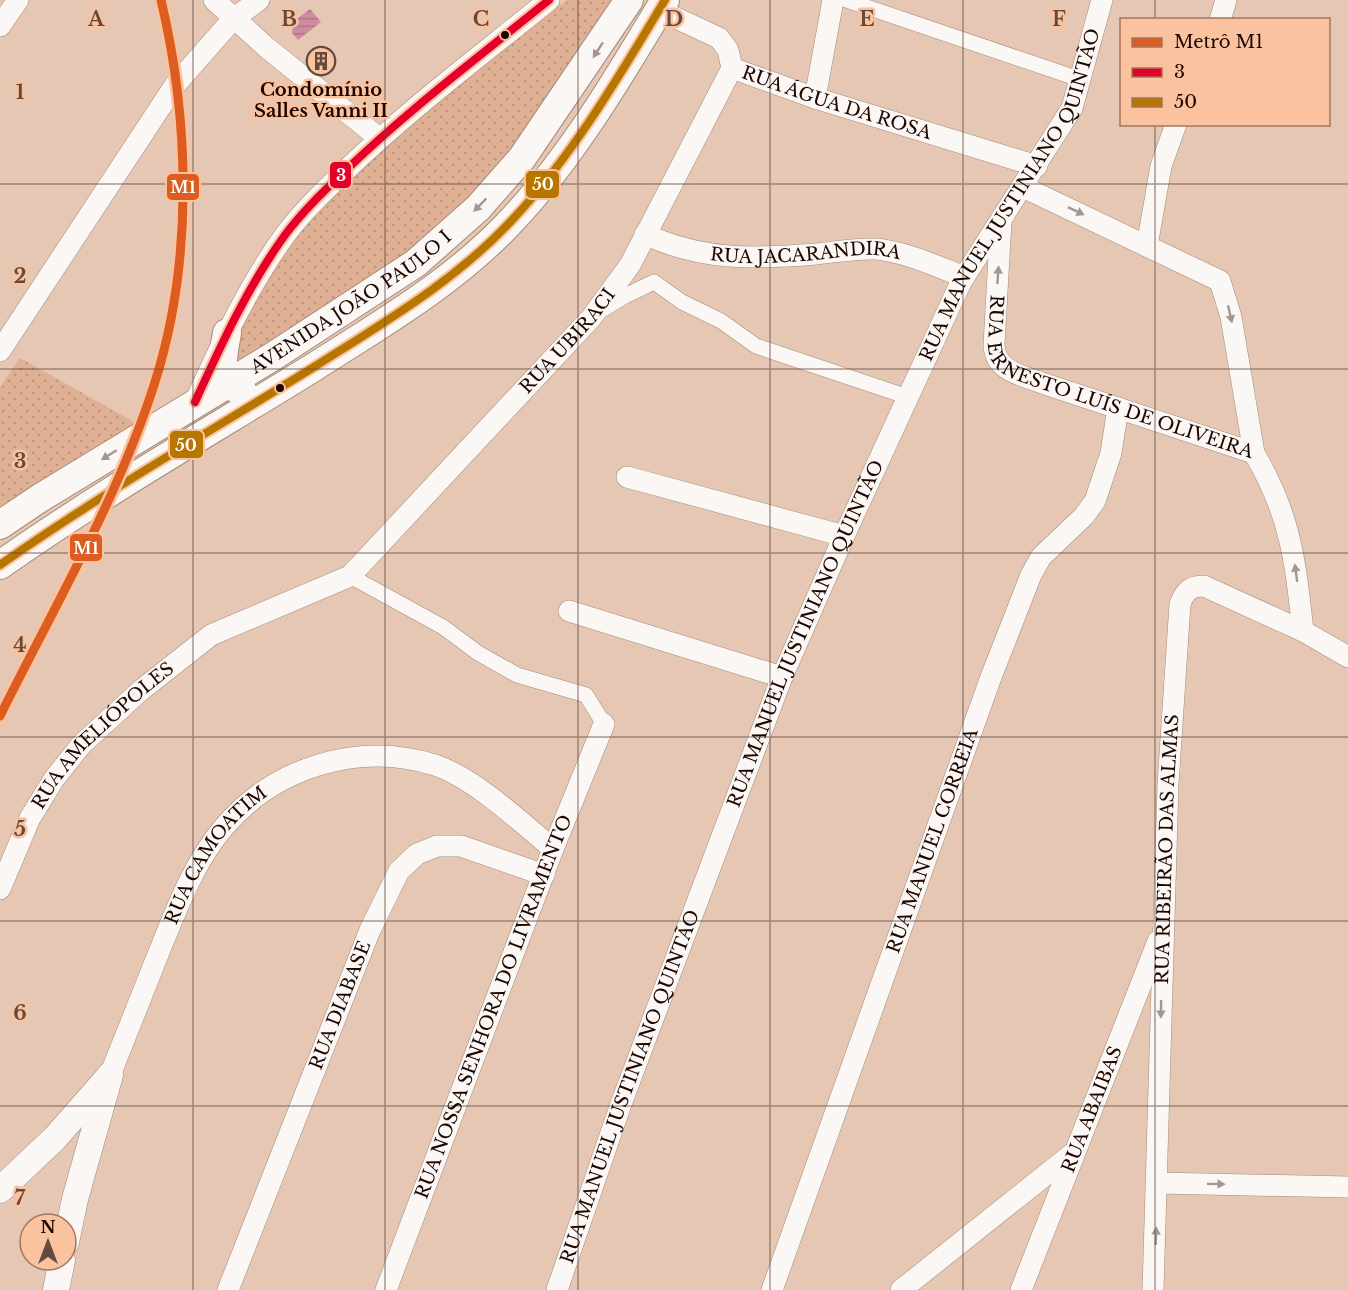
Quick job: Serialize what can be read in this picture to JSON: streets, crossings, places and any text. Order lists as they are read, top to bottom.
{
  "streets": {
    "main road": ["AVENIDA JOÃO PAULO I"],
    "street": [
      "RUA ÁGUA DA ROSA",
      "RUA MANUEL JUSTINIANO QUINTÃO",
      "RUA JACARANDIRA",
      "RUA UBIRACI",
      "RUA ERNESTO LUÍS DE OLIVEIRA",
      "RUA AMELIÓPOLES",
      "RUA MANUEL CORREIA",
      "RUA RIBEIRÃO DAS ALMAS",
      "RUA CAMOATIM",
      "RUA DIABASE",
      "RUA NOSSA SENHORA DO LIVRAMENTO",
      "RUA ABAIBAS"
    ]
  },
  "crossings": [
    ["RUA ÁGUA DA ROSA", "RUA MANUEL JUSTINIANO QUINTÃO"],
    ["RUA ÁGUA DA ROSA", "AVENIDA JOÃO PAULO I"],
    ["RUA ÁGUA DA ROSA", "RUA UBIRACI"],
    ["RUA MANUEL JUSTINIANO QUINTÃO", "RUA JACARANDIRA"],
    ["RUA MANUEL JUSTINIANO QUINTÃO", "RUA ERNESTO LUÍS DE OLIVEIRA"],
    ["RUA JACARANDIRA", "RUA UBIRACI"],
    ["RUA UBIRACI", "RUA AMELIÓPOLES"],
    ["RUA ERNESTO LUÍS DE OLIVEIRA", "RUA MANUEL CORREIA"],
    ["RUA ERNESTO LUÍS DE OLIVEIRA", "RUA RIBEIRÃO DAS ALMAS"],
    ["RUA RIBEIRÃO DAS ALMAS", "RUA ABAIBAS"],
    ["RUA CAMOATIM", "RUA NOSSA SENHORA DO LIVRAMENTO"],
    ["RUA DIABASE", "RUA NOSSA SENHORA DO LIVRAMENTO"]
  ],
  "one_way": ["RUA ERNESTO LUÍS DE OLIVEIRA"],
  "places": {
    "building": ["Condomínio Salles Vanni II"]
  },
  "lines": ["metro line M1", "transit line 3", "transit line 50"],
  "legend": ["Metrô M1", "3", "50"],
  "north": "top",
  "grid": {
    "columns": [
      "A",
      "B",
      "C",
      "D",
      "E",
      "F"
    ],
    "rows": [
      "1",
      "2",
      "3",
      "4",
      "5",
      "6",
      "7"
    ]
  }
}
